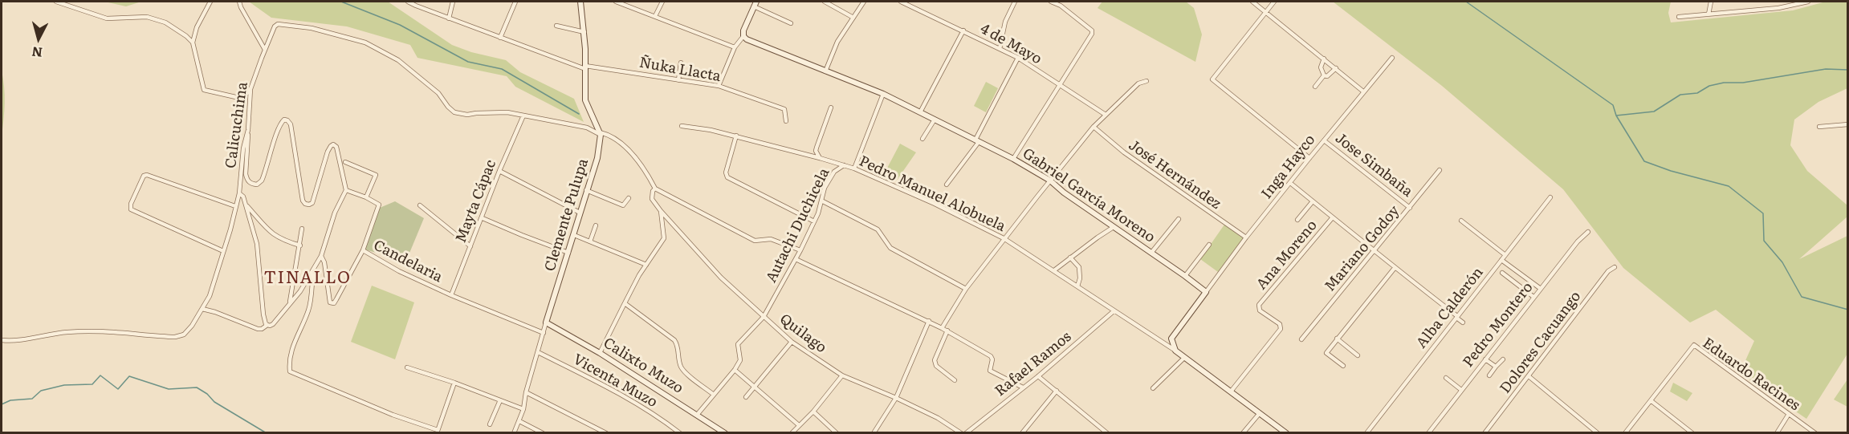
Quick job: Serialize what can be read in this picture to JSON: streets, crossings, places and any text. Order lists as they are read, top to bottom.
{
  "streets": {
    "street": [
      "4 de Mayo",
      "Ñuka Llacta",
      "Calicuchima",
      "Jose Simbaña",
      "Inga Hayco",
      "José Hernández",
      "Pedro Manuel Alobuela",
      "Gabriel García Moreno",
      "Mayta Cápac",
      "Clemente Pulupa",
      "Autachi Duchicela",
      "Mariano Godoy",
      "Ana Moreno",
      "Candelaria",
      "Alba Calderón",
      "Pedro Montero",
      "Quilago",
      "Dolores Cacuango",
      "Rafael Ramos",
      "Calixto Muzo",
      "Eduardo Racines",
      "Vicenta Muzo"
    ]
  },
  "crossings": [
    ["Calicuchima", "Mayta Cápac"],
    ["Calicuchima", "Clemente Pulupa"],
    ["Jose Simbaña", "Inga Hayco"],
    ["Jose Simbaña", "Mariano Godoy"],
    ["Inga Hayco", "José Hernández"],
    ["Inga Hayco", "Gabriel García Moreno"],
    ["Pedro Manuel Alobuela", "Autachi Duchicela"],
    ["Pedro Manuel Alobuela", "Rafael Ramos"],
    ["Gabriel García Moreno", "Autachi Duchicela"],
    ["Mayta Cápac", "Candelaria"],
    ["Clemente Pulupa", "Candelaria"],
    ["Clemente Pulupa", "Calixto Muzo"],
    ["Clemente Pulupa", "Vicenta Muzo"],
    ["Autachi Duchicela", "Quilago"]
  ],
  "districts": ["TINALLO"],
  "north": "bottom"
}
